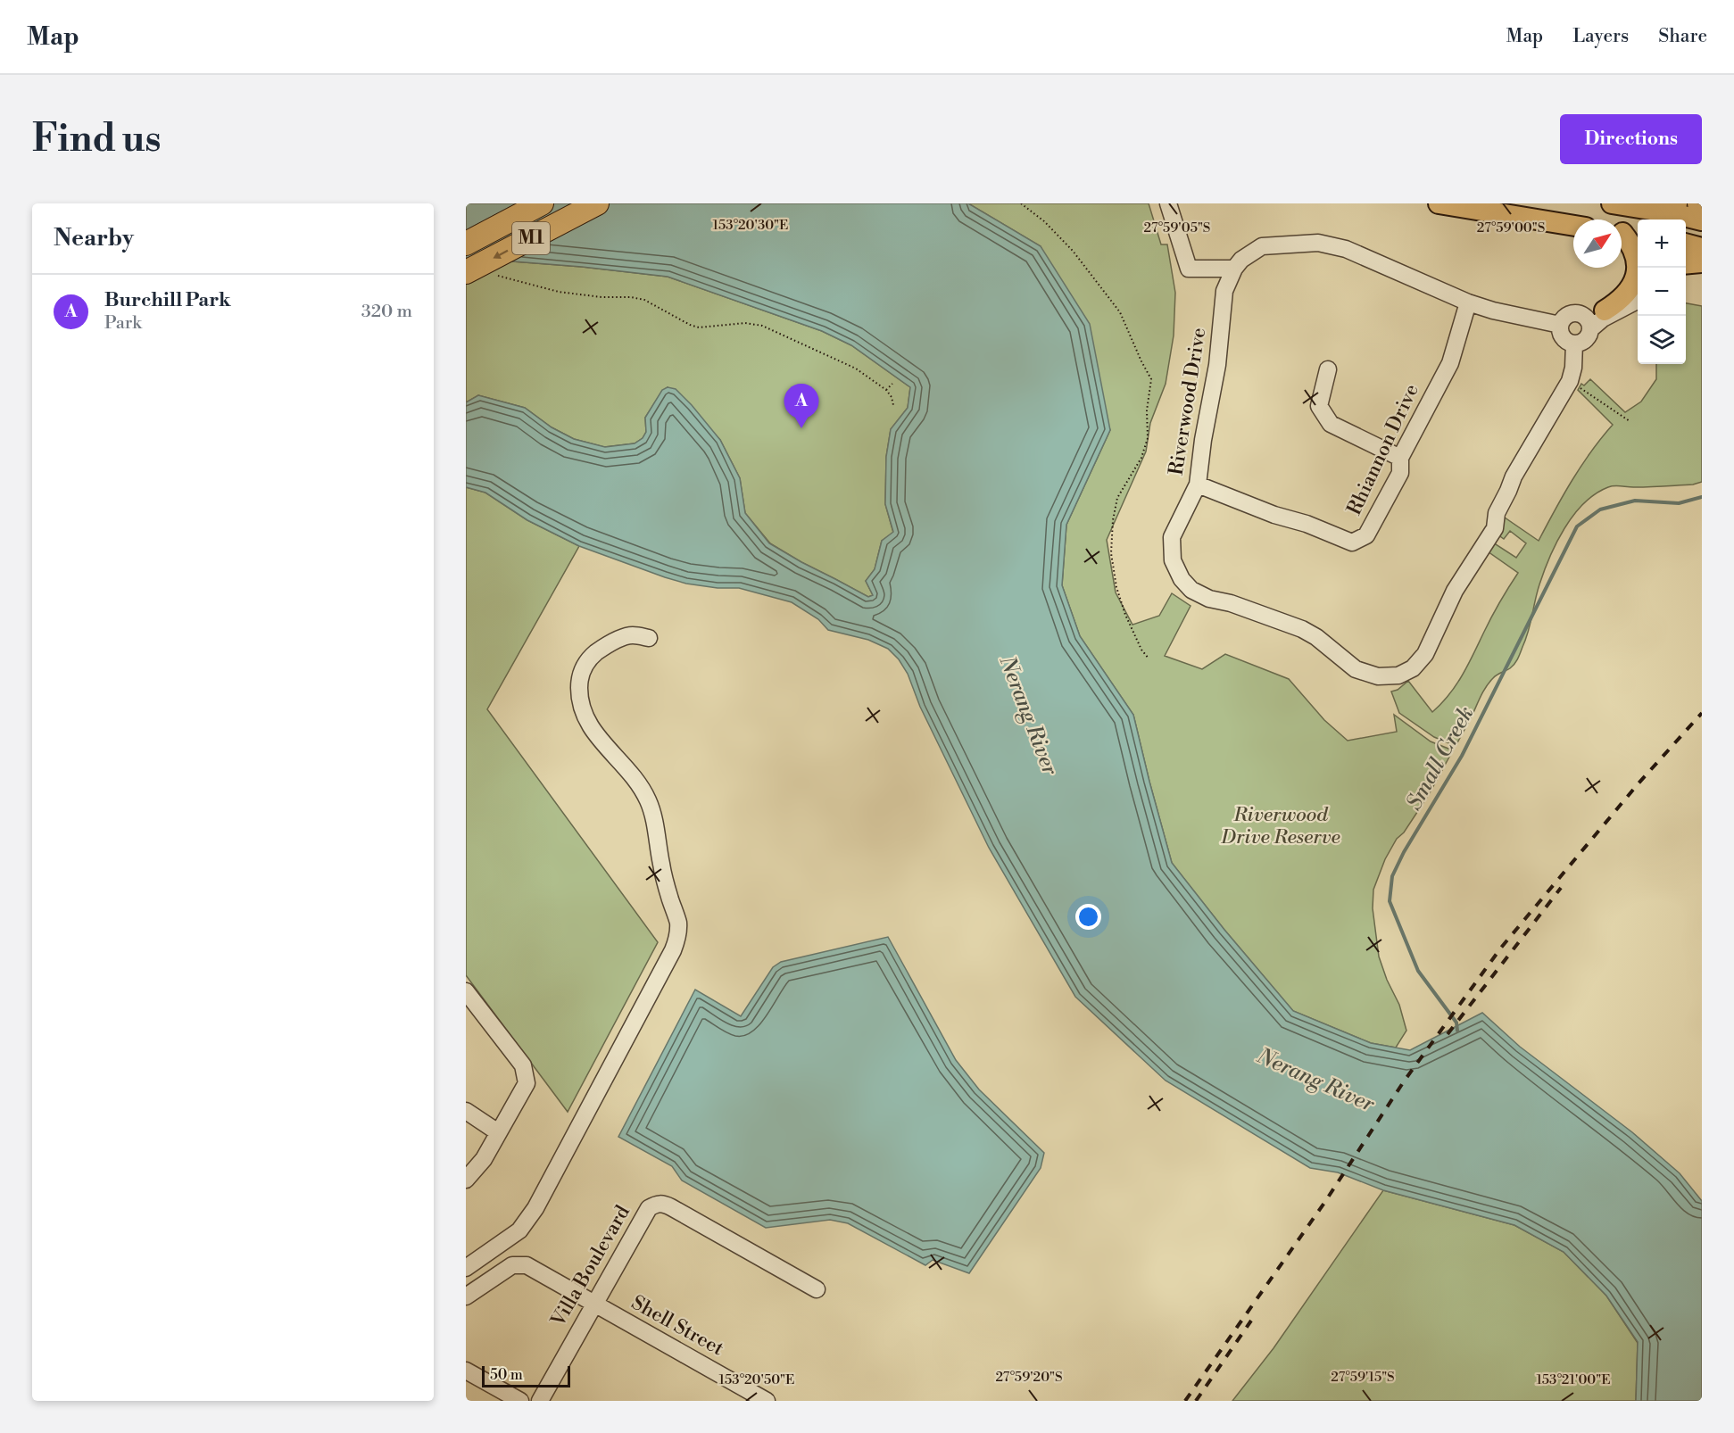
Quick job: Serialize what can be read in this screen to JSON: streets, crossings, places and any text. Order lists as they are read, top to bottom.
{
  "streets": {
    "highway": ["M1"],
    "street": [
      "Riverwood Drive",
      "Rhiannon Drive",
      "Villa Boulevard",
      "Shell Street"
    ]
  },
  "crossings": [
    ["Riverwood Drive", "Rhiannon Drive"],
    ["Villa Boulevard", "Shell Street"]
  ],
  "water": ["Nerang River", "Small Creek"],
  "parks": ["Riverwood Drive Reserve"],
  "scale_bar": "50 m",
  "north": "top right",
  "page": {
    "header": "Map",
    "nav": ["Map", "Layers", "Share"],
    "buttons": "Directions",
    "title": "Find us",
    "heading": "Nearby",
    "map_buttons": ["+", "−"],
    "list": [
      {
        "mark": "A",
        "name": "Burchill Park",
        "note": "Park",
        "value": "320 m"
      }
    ],
    "pins": "A",
    "scale": "50 m"
  },
  "coordinates": [
    "153°20'30\"E",
    "27°59'00\"S",
    "27°59'05\"S",
    "27°59'20\"S",
    "27°59'15\"S",
    "153°20'50\"E",
    "153°21'00\"E"
  ]
}
